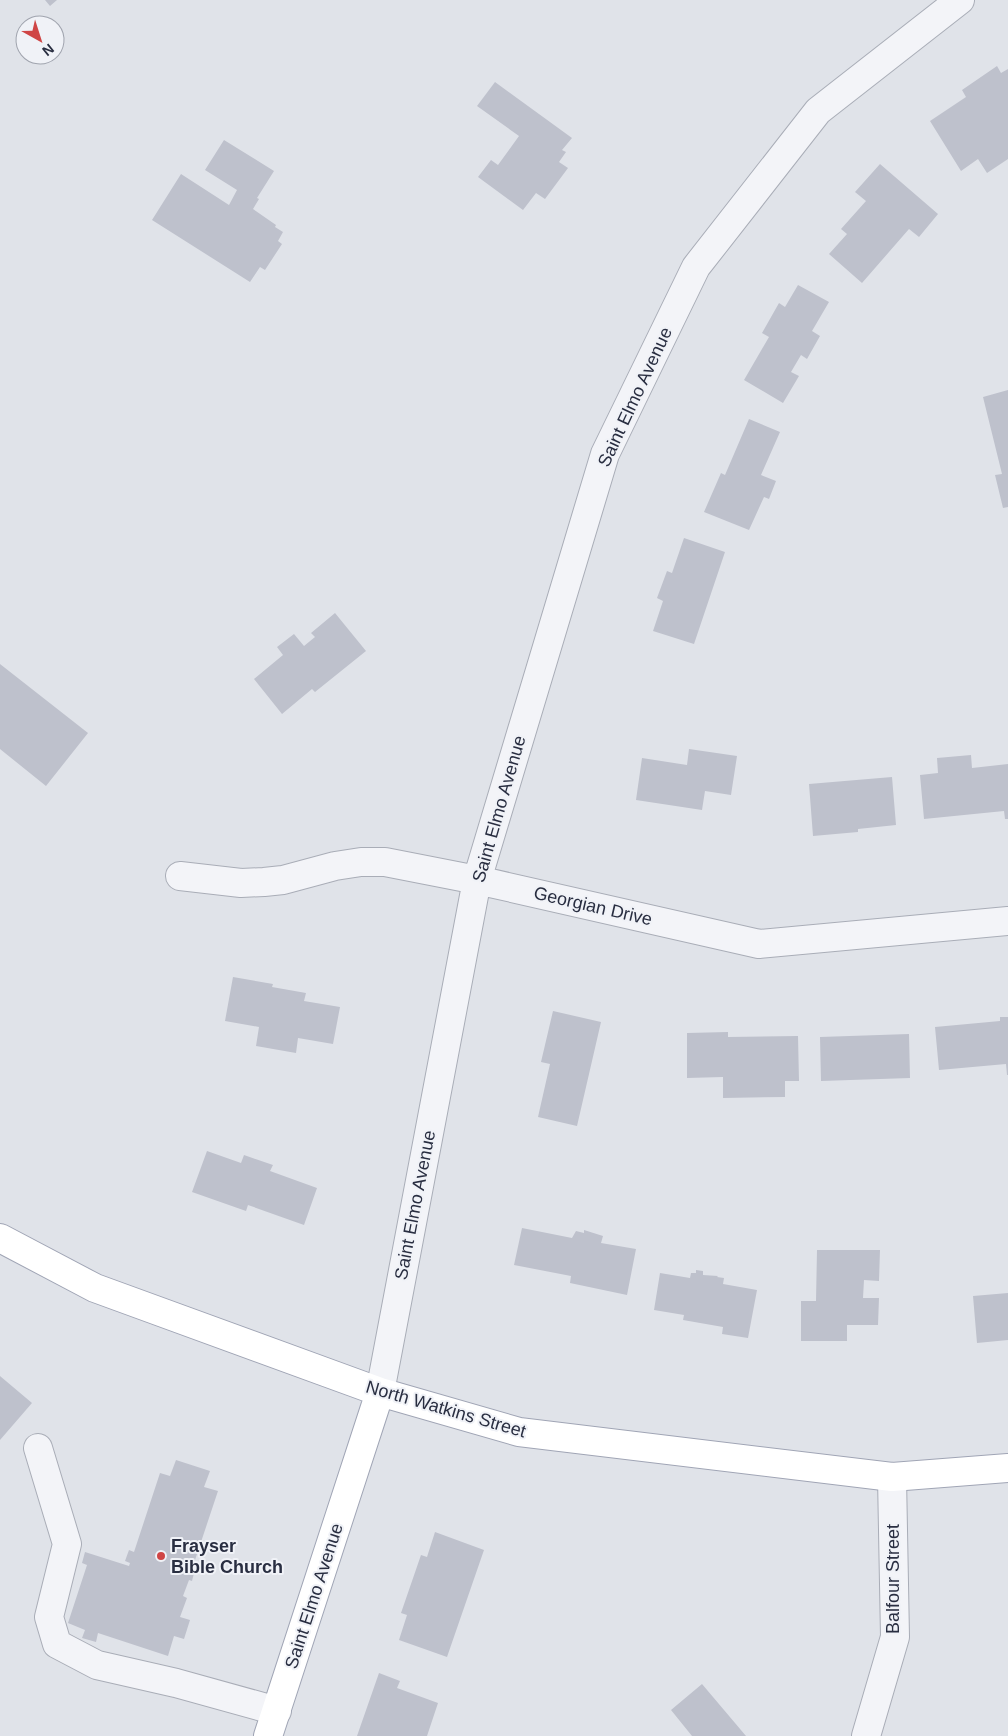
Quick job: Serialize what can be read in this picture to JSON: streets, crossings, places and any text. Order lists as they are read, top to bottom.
{
  "streets": {
    "main road": ["Saint Elmo Avenue", "North Watkins Street"],
    "street": ["Georgian Drive", "Balfour Street"]
  },
  "crossings": [
    ["Saint Elmo Avenue", "Georgian Drive"],
    ["Saint Elmo Avenue", "North Watkins Street"],
    ["North Watkins Street", "Balfour Street"]
  ],
  "places": ["Frayser Bible Church"],
  "north": "bottom right"
}
